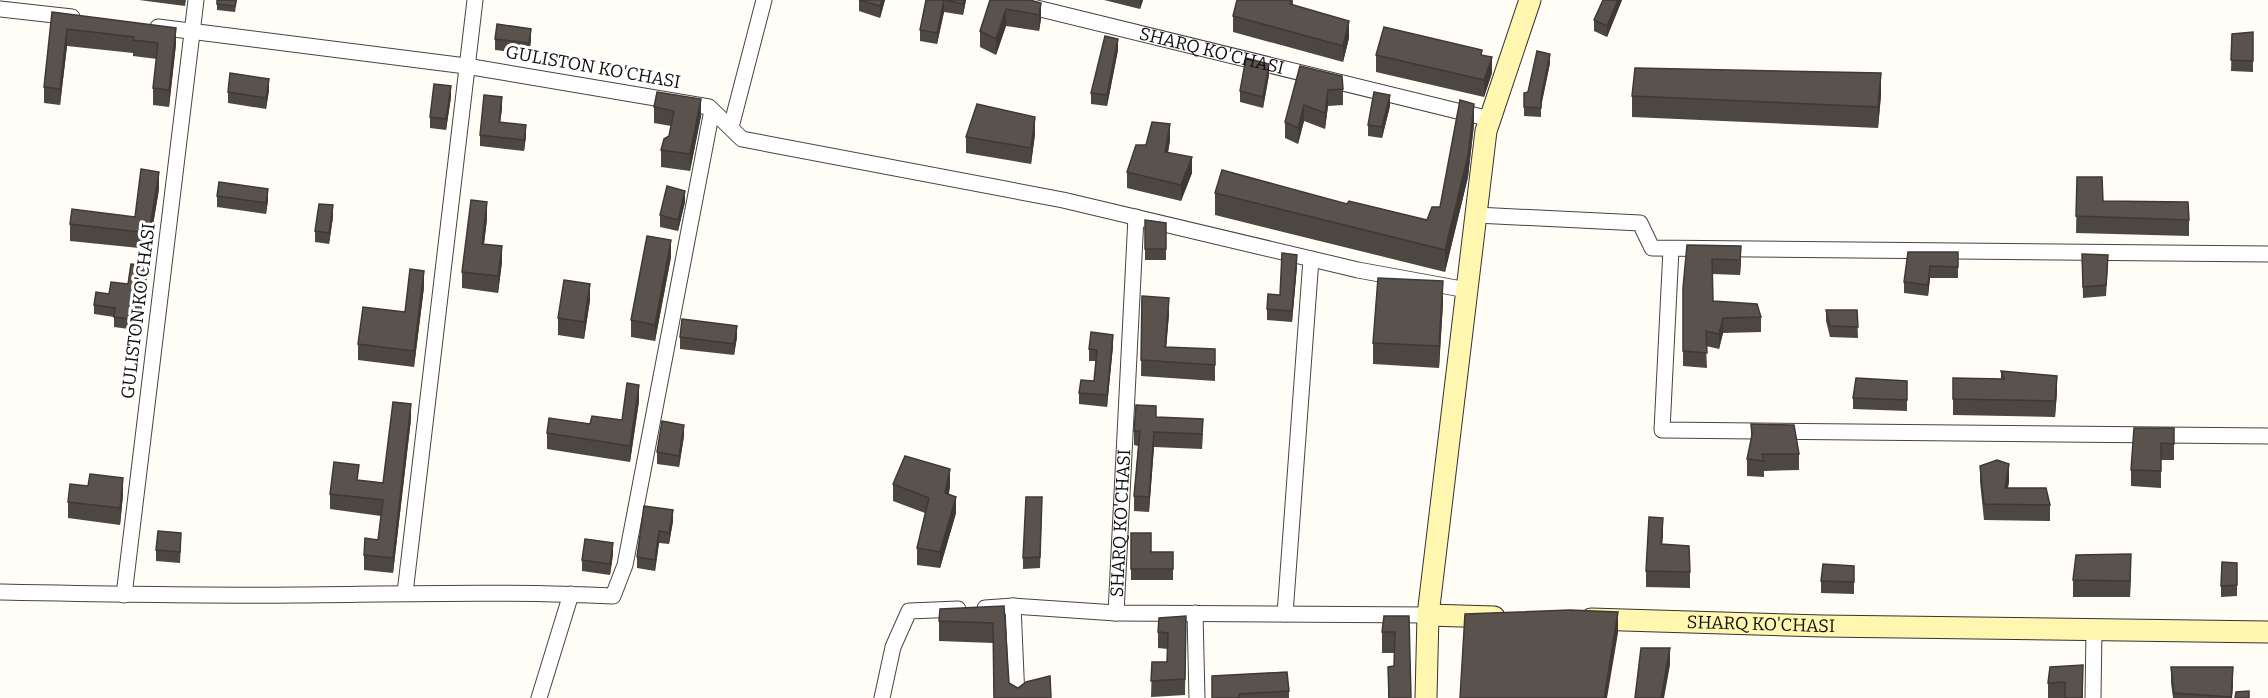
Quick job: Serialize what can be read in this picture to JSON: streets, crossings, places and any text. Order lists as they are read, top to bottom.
{
  "streets": {
    "main road": ["SHARQ KO'CHASI"],
    "street": ["GULISTON KO'CHASI"]
  },
  "crossings": [
    ["SHARQ KO'CHASI", "GULISTON KO'CHASI"]
  ]
}
